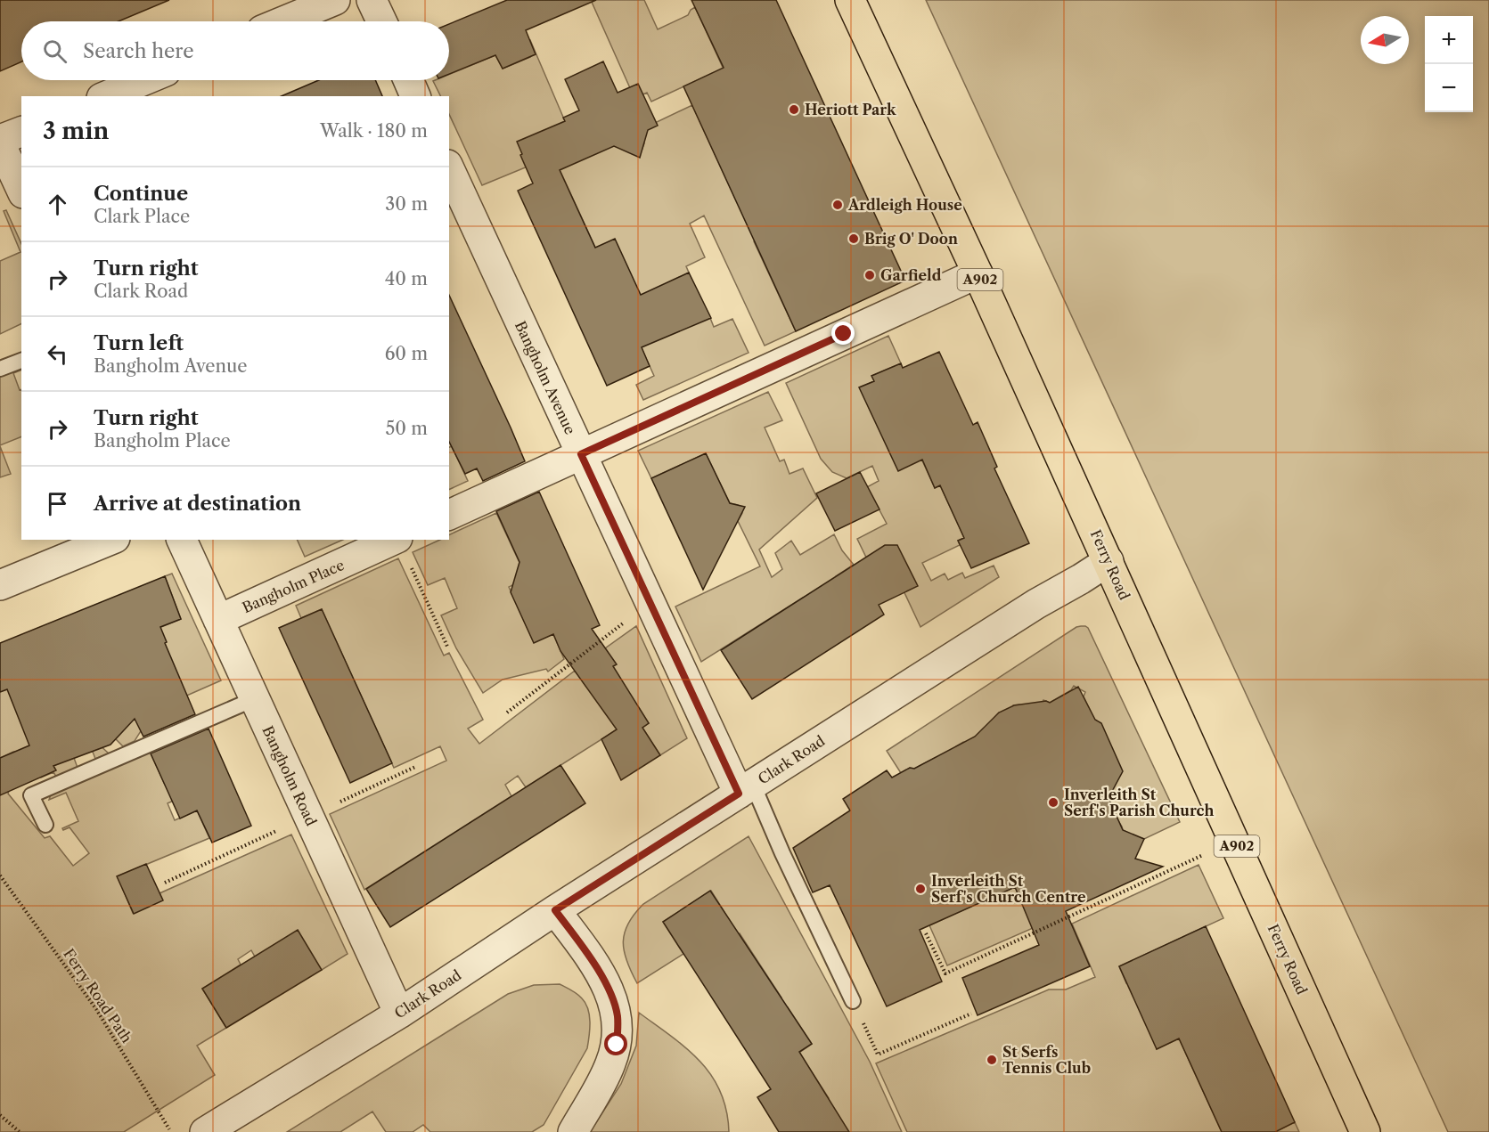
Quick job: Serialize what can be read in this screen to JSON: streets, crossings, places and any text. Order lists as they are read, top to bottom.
{
  "streets": {
    "main road": ["A902", "Ferry Road"],
    "street": [
      "Bangholm Avenue",
      "Bangholm Place",
      "Clark Road",
      "Bangholm Road"
    ],
    "path": ["Ferry Road Path"]
  },
  "crossings": [
    ["Bangholm Avenue", "Clark Road"],
    ["Ferry Road", "Clark Road"],
    ["Bangholm Place", "Bangholm Road"],
    ["Clark Road", "Bangholm Road"]
  ],
  "places": [
    "Heriott Park",
    "Ardleigh House",
    "Brig O' Doon",
    "Garfield",
    "Inverleith St Serf's Parish Church",
    "Inverleith St Serf's Church Centre",
    "St Serfs Tennis Club"
  ],
  "north": "left",
  "page": {
    "map_buttons": ["+", "−"],
    "search": "Search here",
    "heading": ["3 min", "Walk · 180 m"],
    "list": [
      ["Continue", "Clark Place", "30 m"],
      ["Turn right", "Clark Road", "40 m"],
      ["Turn left", "Bangholm Avenue", "60 m"],
      ["Turn right", "Bangholm Place", "50 m"],
      "Arrive at destination"
    ]
  }
}
